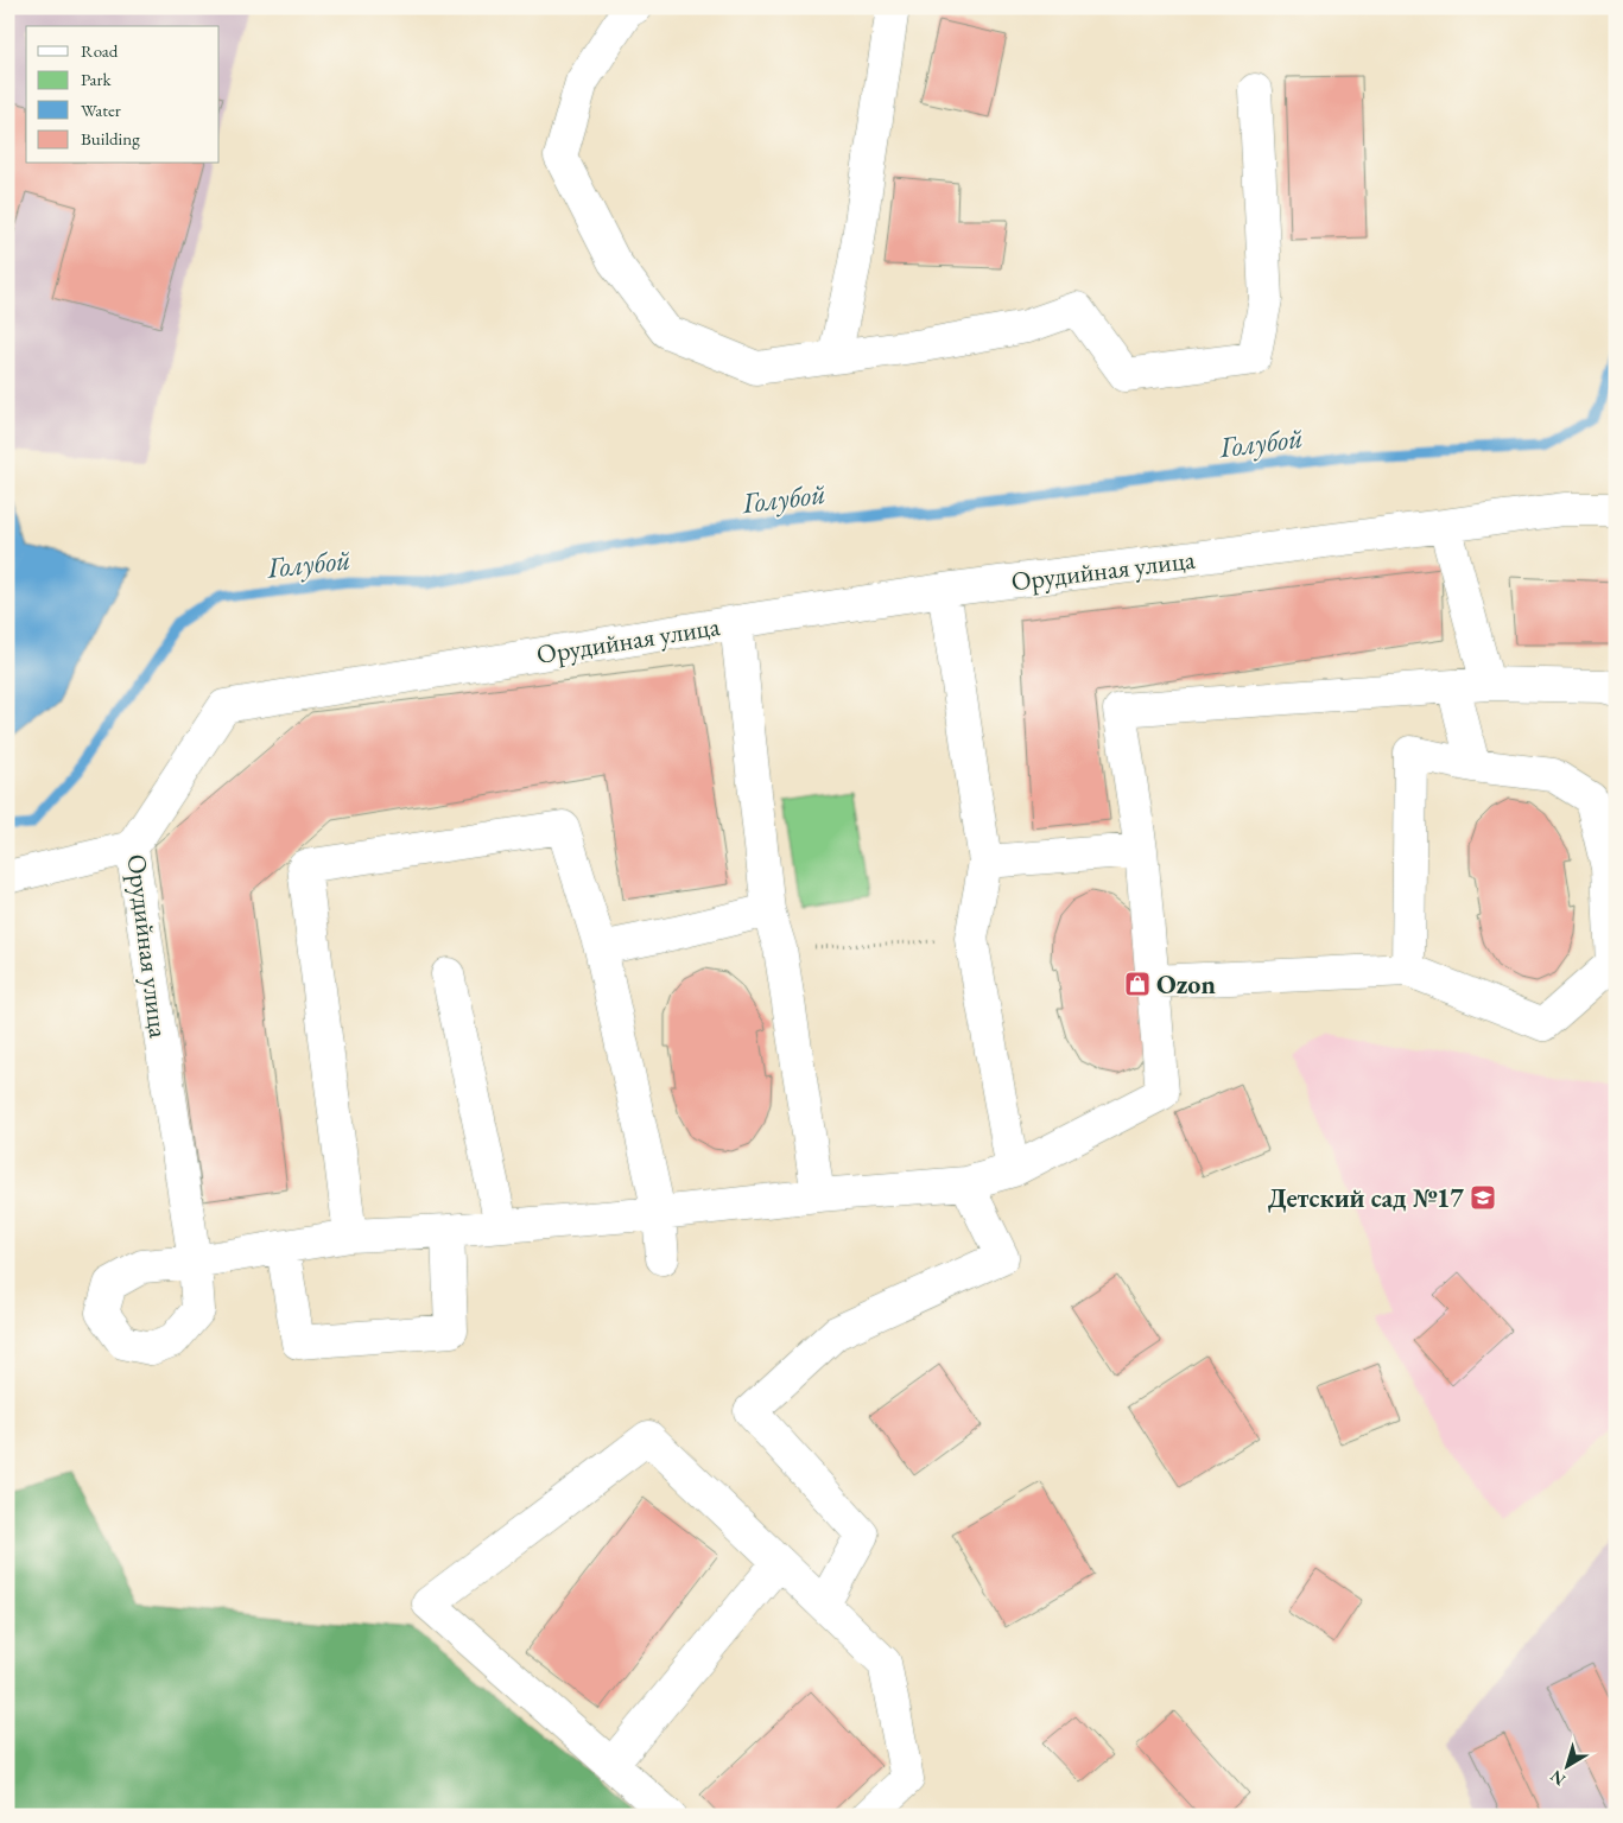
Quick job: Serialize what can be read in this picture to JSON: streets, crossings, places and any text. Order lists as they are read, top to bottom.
{
  "streets": {
    "street": ["Орудийная улица"]
  },
  "water": ["Голубой"],
  "places": {
    "shop": ["Ozon"],
    "school or university": ["Детский сад №17"]
  },
  "legend": [
    "Road",
    "Park",
    "Water",
    "Building"
  ],
  "north": "bottom left"
}
